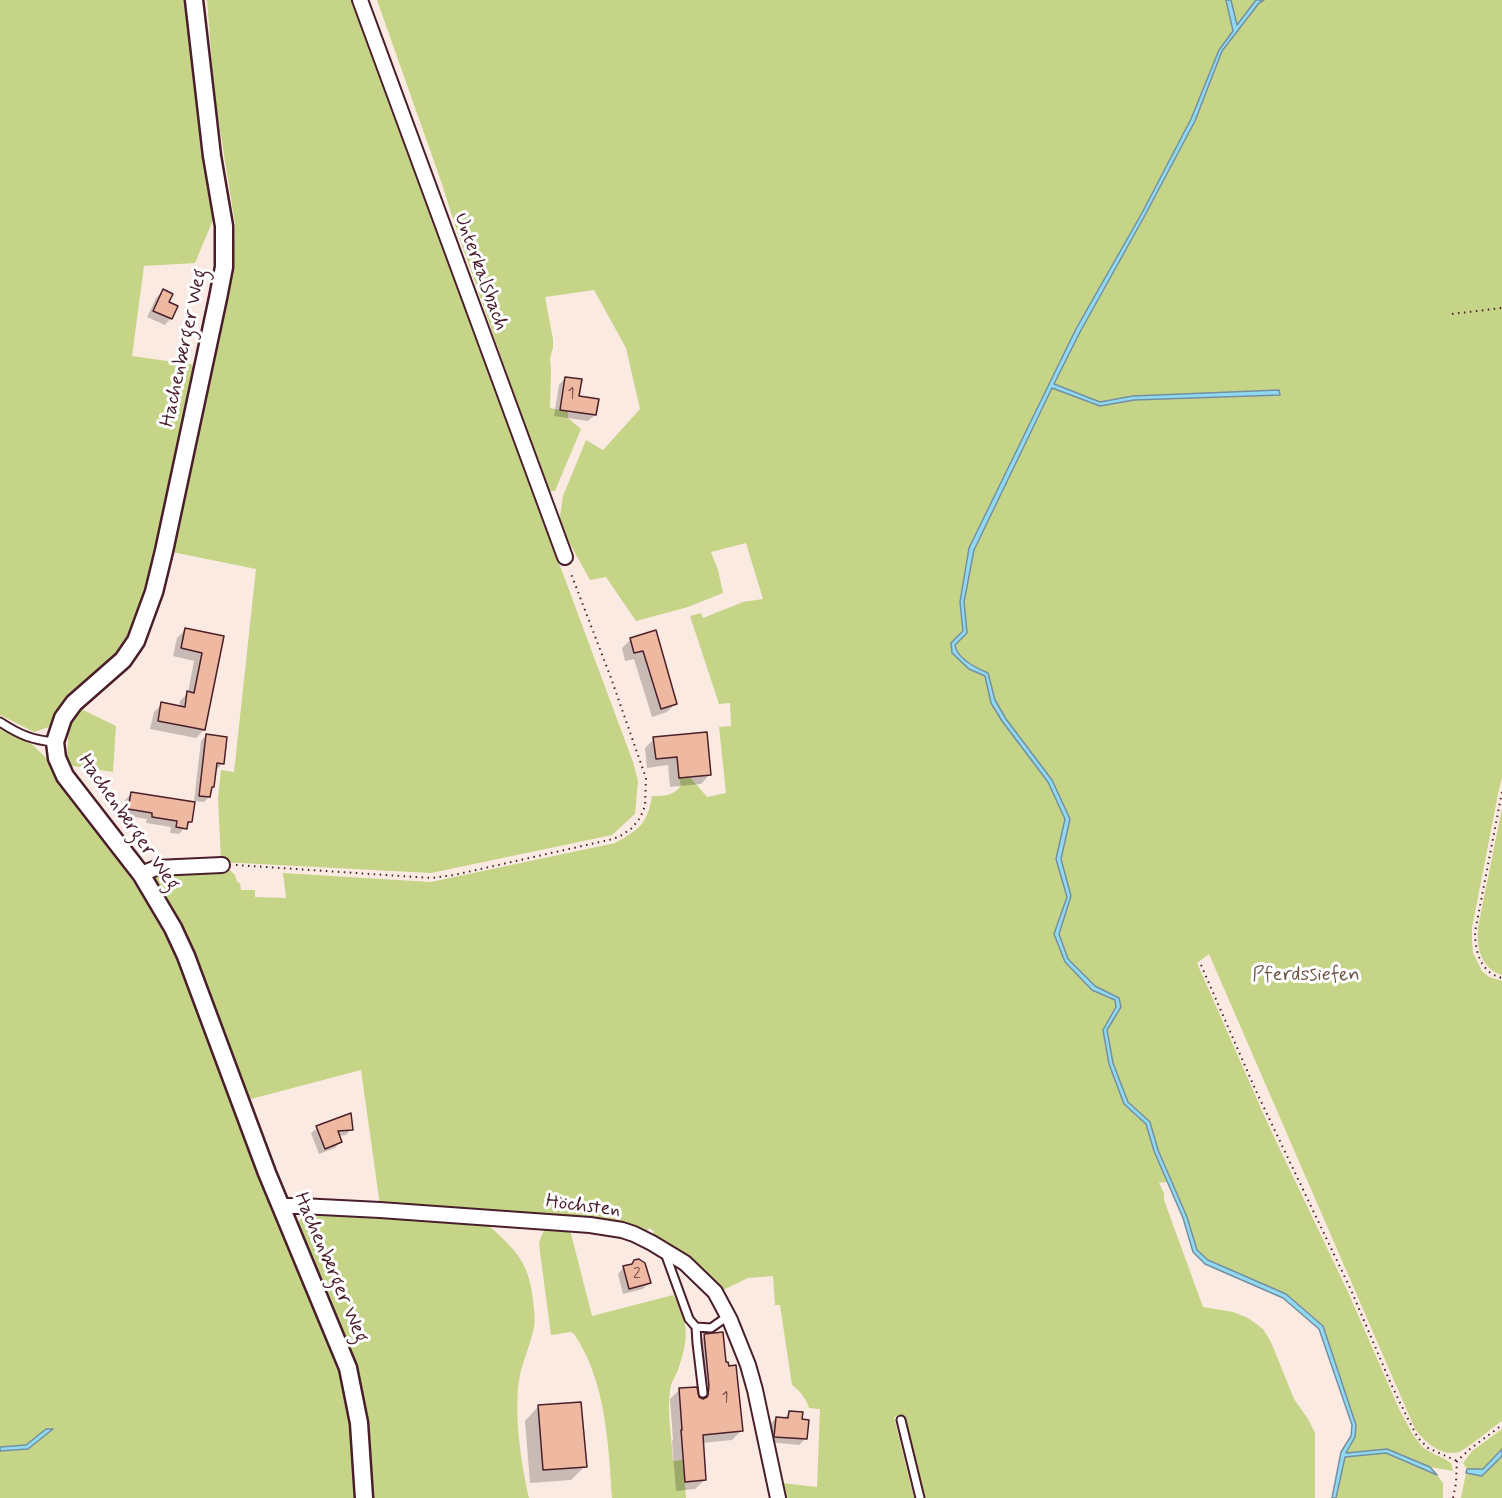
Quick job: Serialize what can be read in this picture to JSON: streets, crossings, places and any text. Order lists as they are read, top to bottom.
{
  "streets": {
    "street": ["Unterkalsbach", "Hachenberger Weg", "Höchsten"]
  },
  "crossings": [
    ["Hachenberger Weg", "Höchsten"]
  ],
  "parks": ["Pferdssiefen"],
  "house_numbers": ["1", "2", "1"]
}
